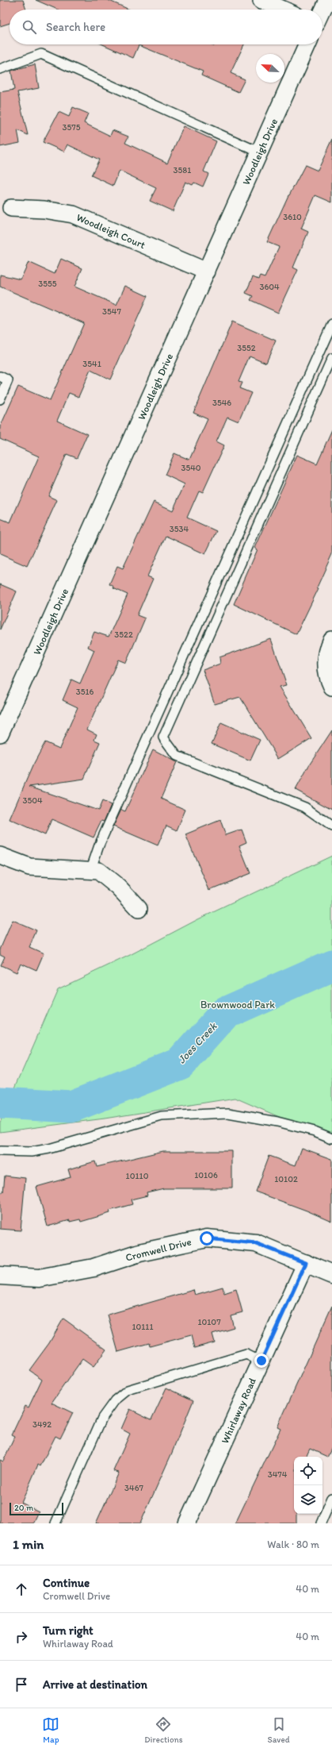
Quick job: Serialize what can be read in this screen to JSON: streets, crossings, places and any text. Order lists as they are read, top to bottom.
{
  "streets": {
    "street": [
      "Woodleigh Drive",
      "Woodleigh Court",
      "Cromwell Drive",
      "Whirlaway Road"
    ]
  },
  "crossings": [
    ["Woodleigh Drive", "Woodleigh Court"],
    ["Cromwell Drive", "Whirlaway Road"]
  ],
  "water": ["Joes Creek"],
  "parks": ["Brownwood Park"],
  "house_numbers": [
    "3575",
    "3581",
    "3610",
    "3555",
    "3604",
    "3547",
    "3552",
    "3541",
    "3546",
    "3540",
    "3534",
    "3522",
    "3516",
    "3504",
    "10106",
    "10110",
    "10102",
    "10107",
    "10111",
    "3492",
    "3474",
    "3467"
  ],
  "scale_bar": "20 m",
  "north": "top left",
  "page": {
    "search": "Search here",
    "scale": "20 m",
    "heading": ["1 min", "Walk · 80 m"],
    "list": [
      ["Continue", "Cromwell Drive", "40 m"],
      ["Turn right", "Whirlaway Road", "40 m"],
      "Arrive at destination"
    ],
    "nav": ["Map", "Directions", "Saved"]
  }
}
